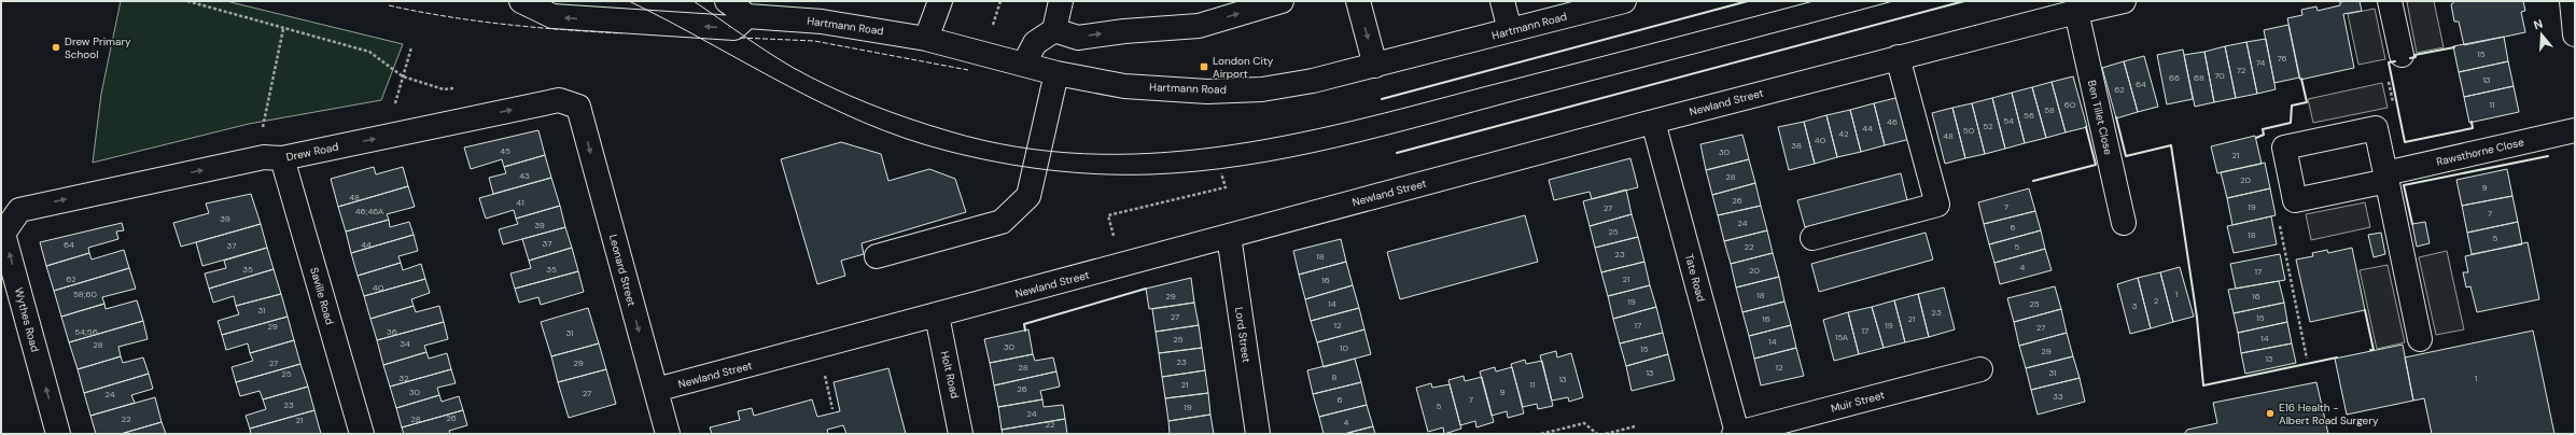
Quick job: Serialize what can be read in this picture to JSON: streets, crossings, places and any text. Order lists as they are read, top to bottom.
{
  "streets": {
    "street": [
      "Hartmann Road",
      "Newland Street",
      "Ben Tillet Close",
      "Drew Road",
      "Rawsthorne Close",
      "Leonard Street",
      "Tate Road",
      "Saville Road",
      "Wythes Road",
      "Lord Street",
      "Holt Road",
      "Muir Street"
    ]
  },
  "crossings": [
    ["Newland Street", "Ben Tillet Close"],
    ["Newland Street", "Leonard Street"],
    ["Newland Street", "Tate Road"],
    ["Newland Street", "Lord Street"],
    ["Newland Street", "Holt Road"],
    ["Drew Road", "Leonard Street"],
    ["Drew Road", "Saville Road"],
    ["Drew Road", "Wythes Road"],
    ["Tate Road", "Muir Street"]
  ],
  "one_way": ["Drew Road", "Leonard Street", "Wythes Road"],
  "places": {
    "other": ["Drew Primary School", "E16 Health - Albert Road Surgery"],
    "transit": ["London City Airport"]
  },
  "house_numbers": [
    "15",
    "76",
    "74",
    "72",
    "70",
    "66",
    "68",
    "13",
    "64",
    "62",
    "60",
    "11",
    "58",
    "56",
    "54",
    "46",
    "52",
    "44",
    "50",
    "42",
    "48",
    "40",
    "38",
    "45",
    "30",
    "21",
    "43",
    "28",
    "20",
    "9",
    "48",
    "26",
    "41",
    "7",
    "19",
    "27",
    "46;46A",
    "7",
    "39",
    "24",
    "39",
    "6",
    "25",
    "18",
    "5",
    "37",
    "64",
    "44",
    "37",
    "22",
    "5",
    "23",
    "18",
    "4",
    "35",
    "35",
    "20",
    "17",
    "62",
    "21",
    "16",
    "40",
    "58;60",
    "1",
    "18",
    "29",
    "16",
    "2",
    "19",
    "14",
    "25",
    "3",
    "31",
    "23",
    "27",
    "15",
    "16",
    "21",
    "12",
    "17",
    "19",
    "29",
    "27",
    "17",
    "54;56",
    "36",
    "31",
    "15A",
    "14",
    "25",
    "14",
    "34",
    "28",
    "30",
    "10",
    "15",
    "29",
    "13",
    "23",
    "27",
    "29",
    "28",
    "12",
    "13",
    "31",
    "25",
    "8",
    "32",
    "1",
    "13",
    "21",
    "11",
    "26",
    "30",
    "9",
    "27",
    "24",
    "33",
    "6",
    "7",
    "23",
    "5",
    "19",
    "24",
    "26",
    "22",
    "28",
    "21",
    "4",
    "22"
  ],
  "north": "top"
}
